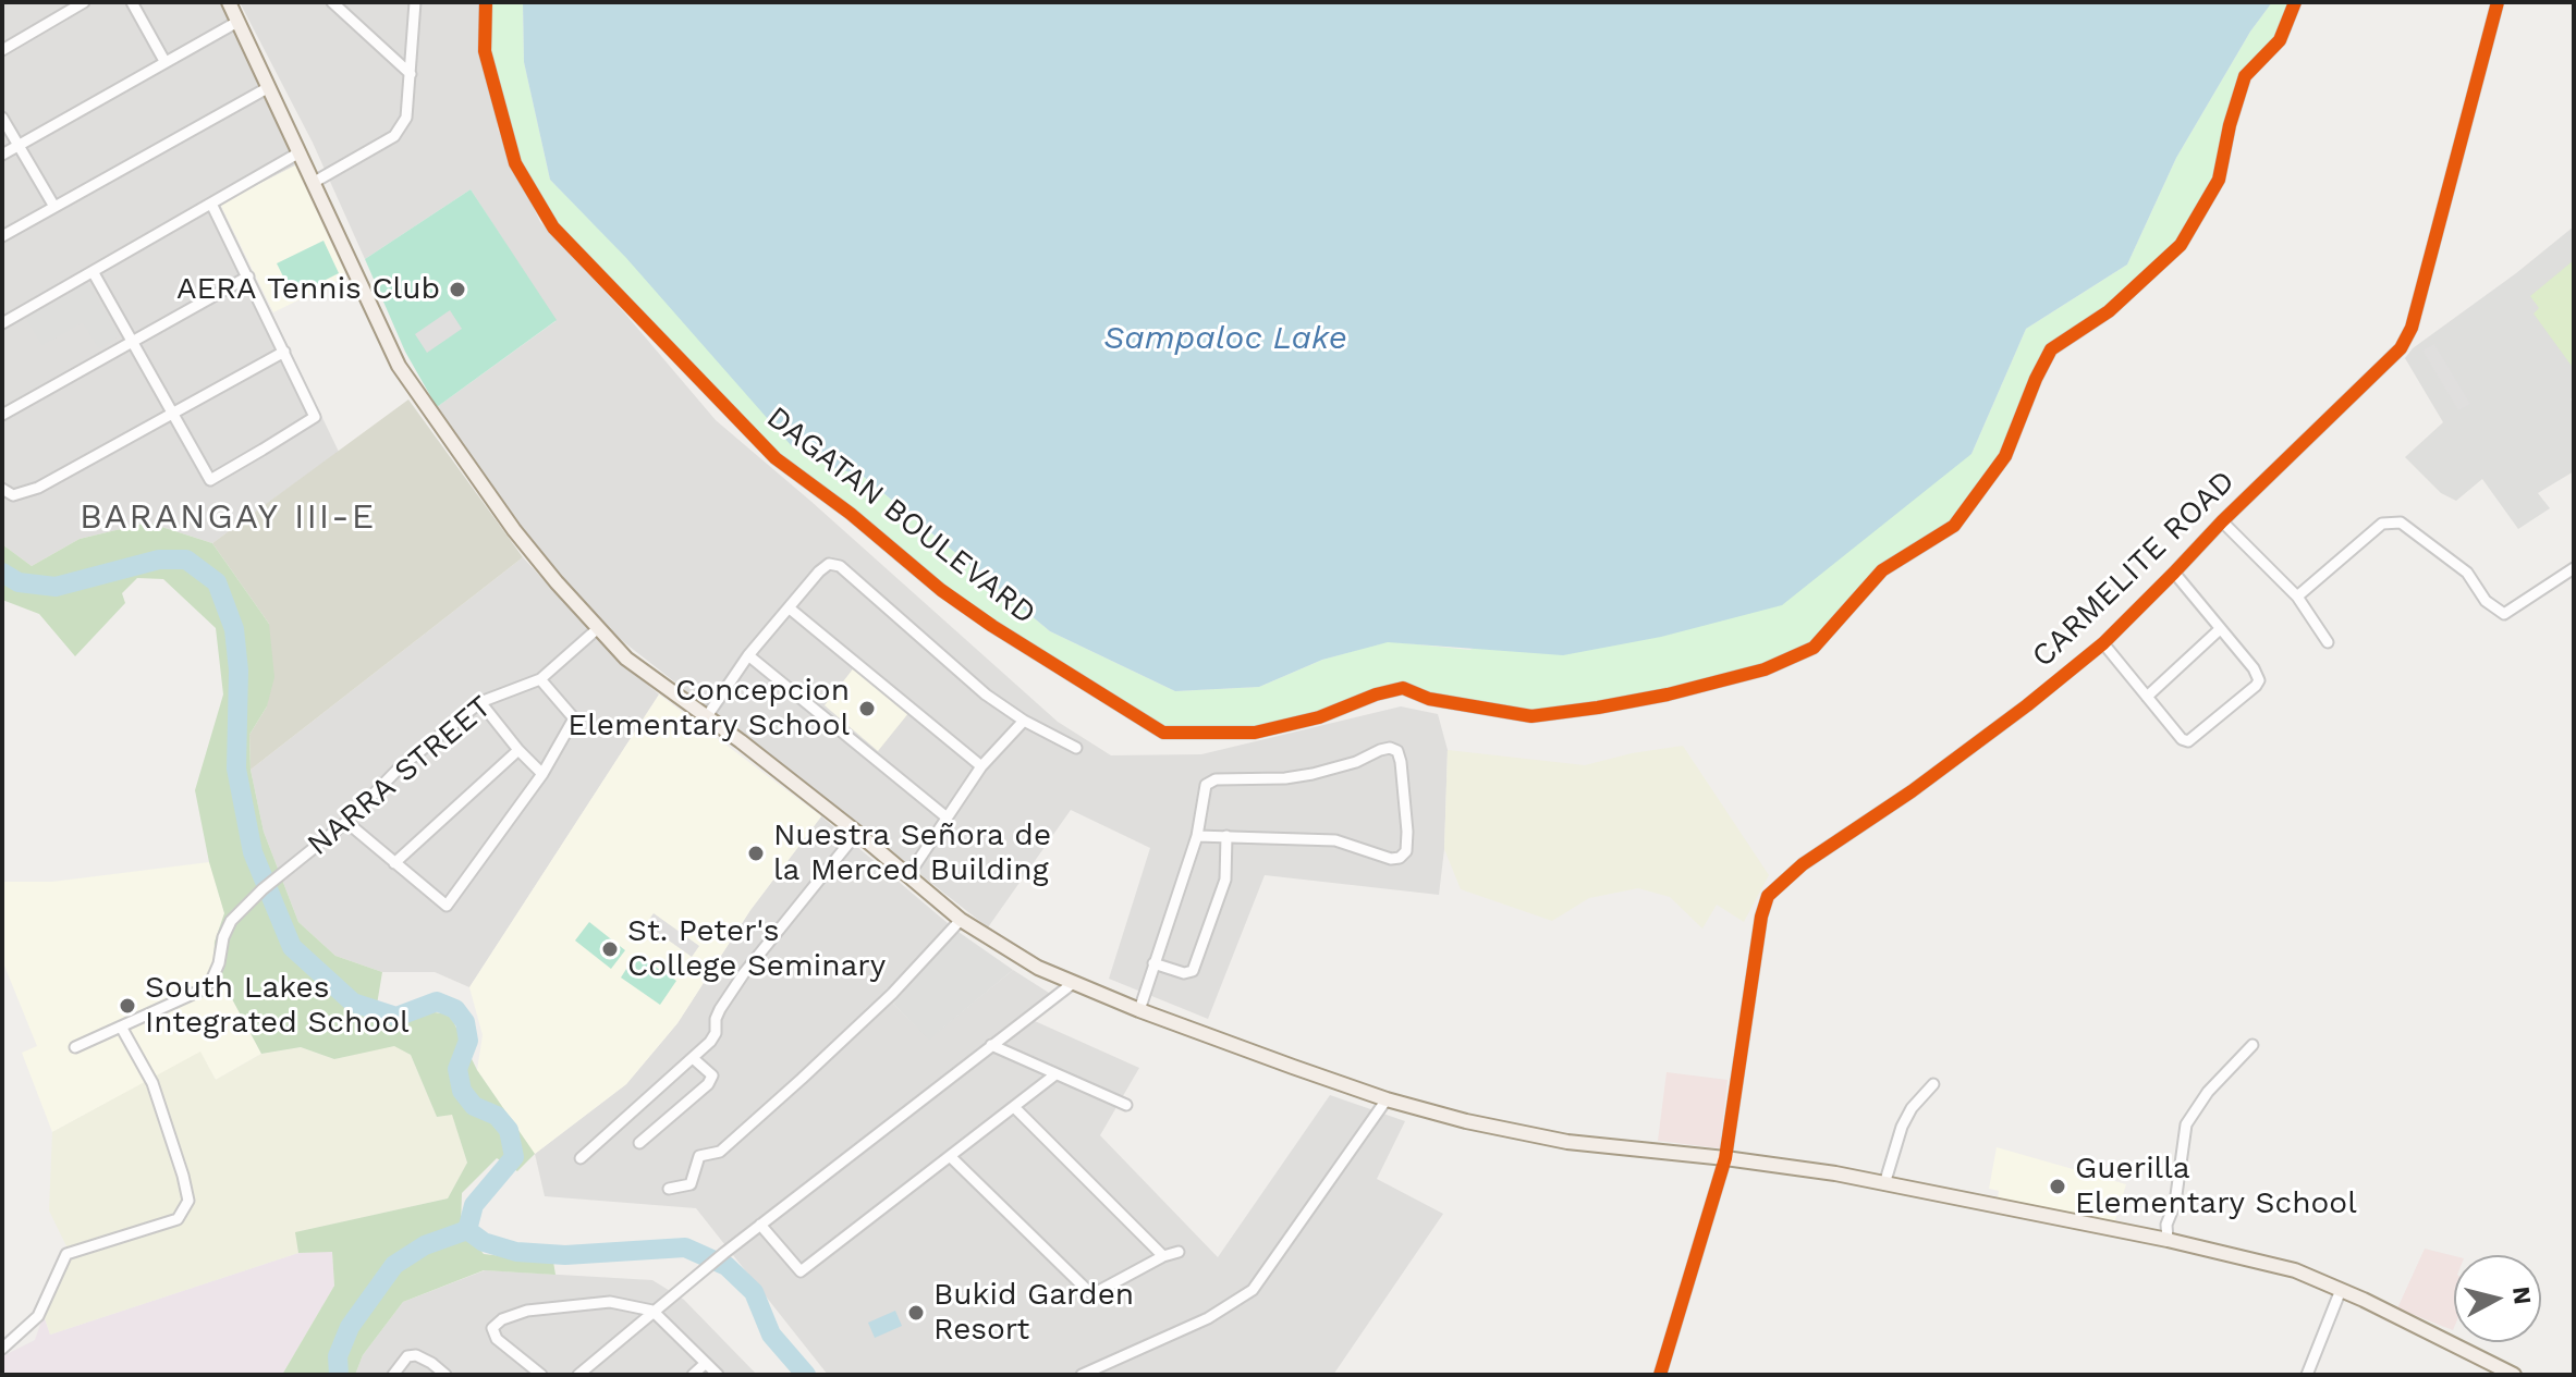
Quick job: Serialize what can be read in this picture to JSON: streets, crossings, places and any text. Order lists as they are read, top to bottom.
{
  "streets": {
    "street": ["DAGATAN BOULEVARD", "CARMELITE ROAD", "NARRA STREET"]
  },
  "districts": ["BARANGAY III-E"],
  "water": ["Sampaloc Lake"],
  "places": [
    "AERA Tennis Club",
    "Concepcion Elementary School",
    "Nuestra Señora de la Merced Building",
    "St. Peter's College Seminary",
    "South Lakes Integrated School",
    "Guerilla Elementary School",
    "Bukid Garden Resort"
  ],
  "north": "right"
}
